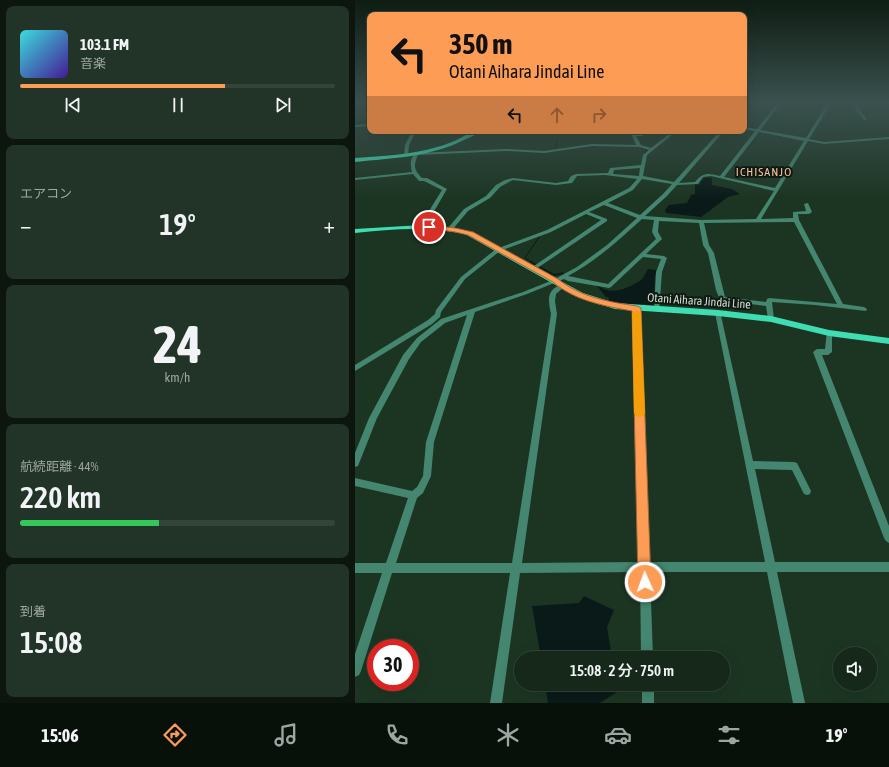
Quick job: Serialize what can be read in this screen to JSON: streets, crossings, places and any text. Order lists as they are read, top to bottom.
{
  "streets": {
    "main road": ["Otani Aihara Jindai Line"]
  },
  "districts": ["ICHISANJO"],
  "page": {
    "turn": ["350 m", "Otani Aihara Jindai Line"],
    "song": ["103.1 FM", "音楽"],
    "tile": [
      "エアコン",
      ["24", "km/h"],
      ["航続距離 · 44%", "220 km"],
      ["到着", "15:08"]
    ],
    "heat": ["−", "19°", "+"],
    "limit": "30",
    "trip": "15:08 · 2 分 · 750 m",
    "tabs": ["15:06", "19°"]
  }
}
